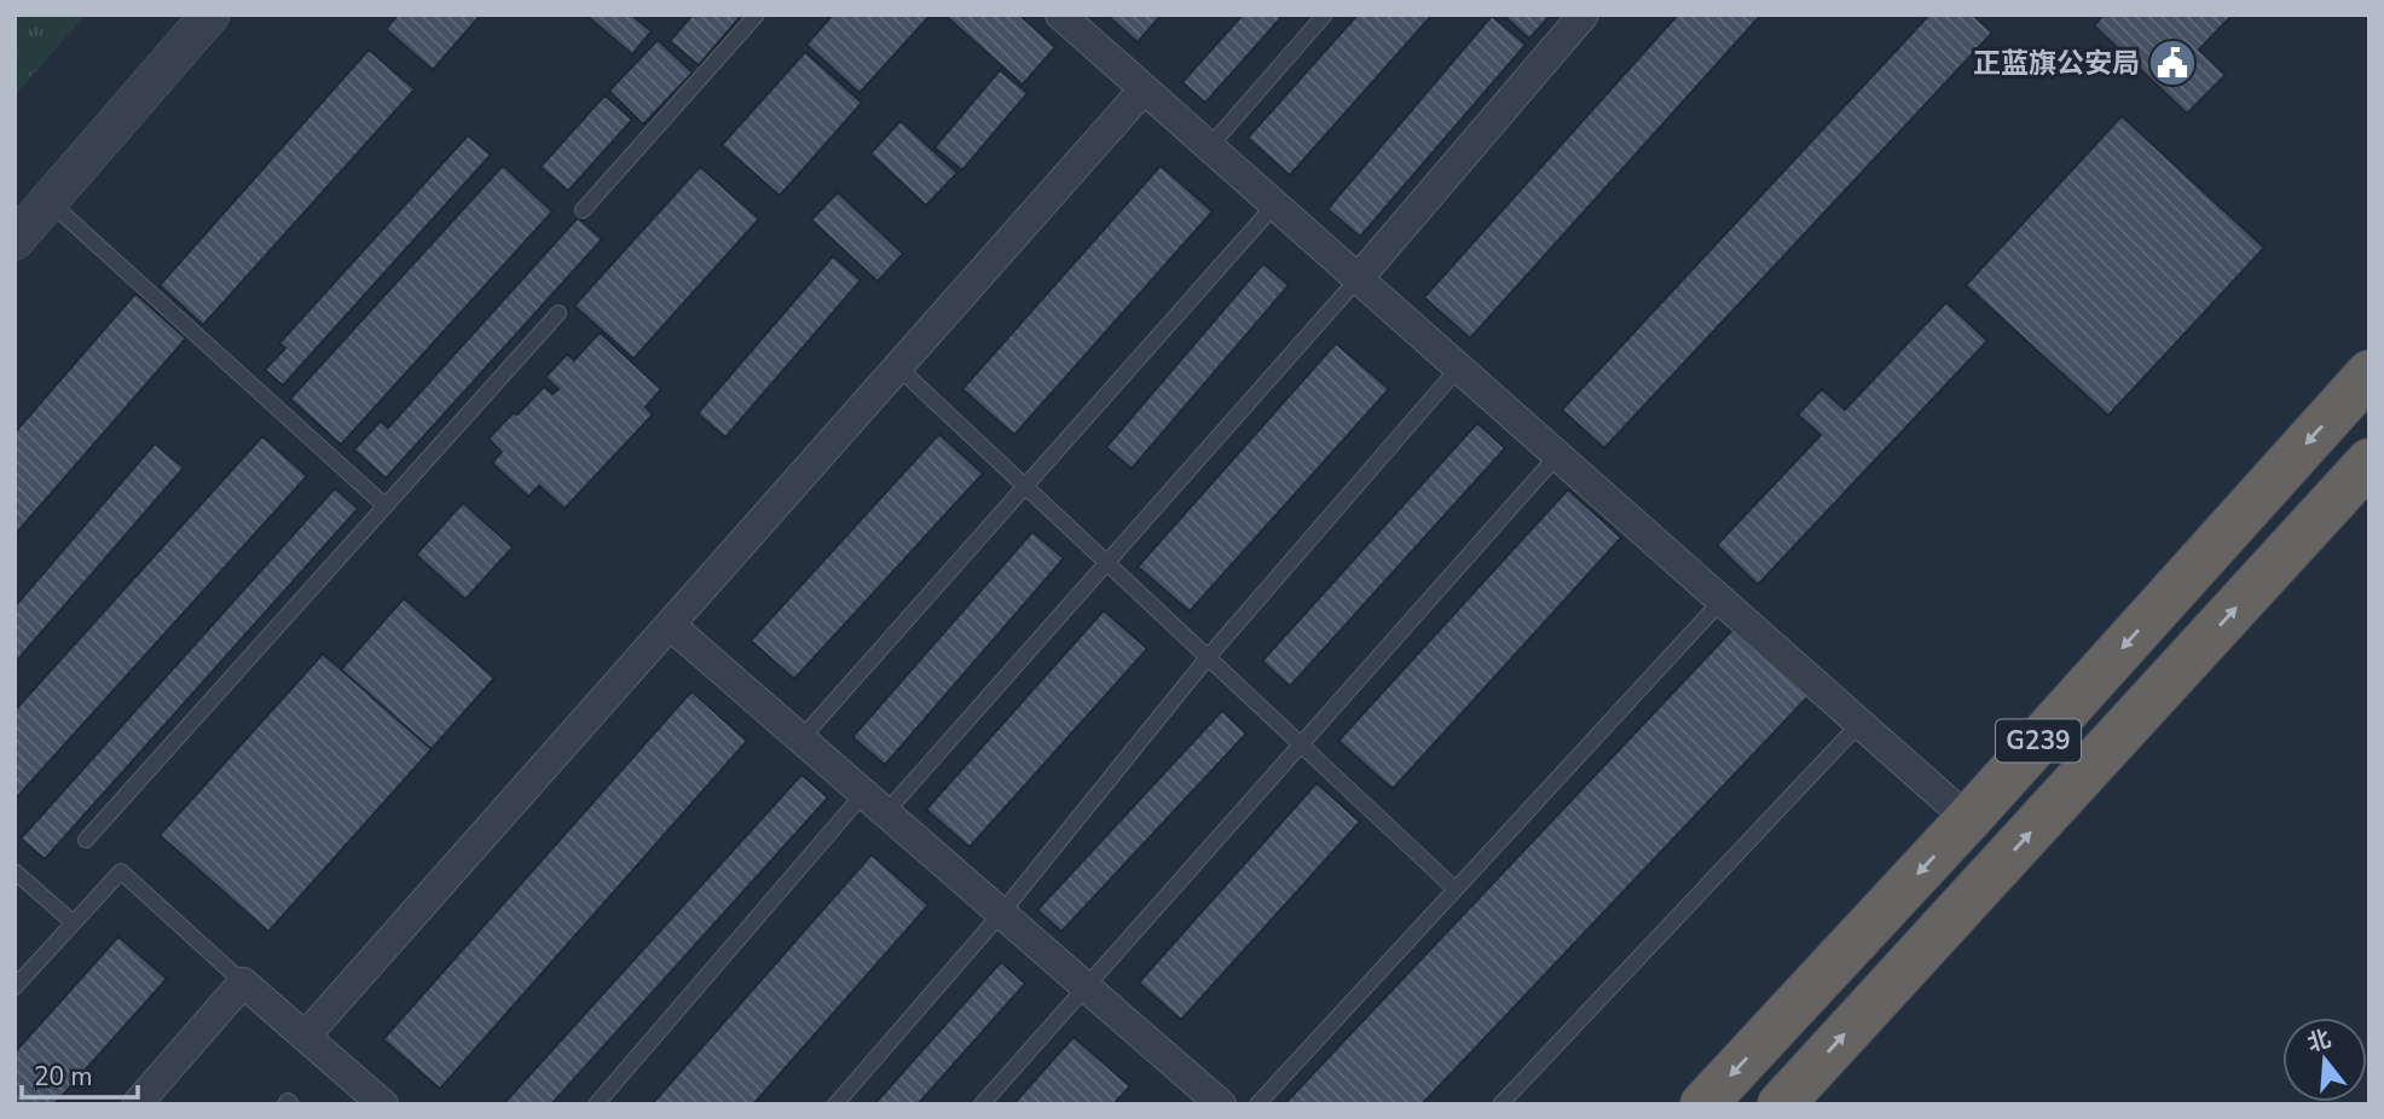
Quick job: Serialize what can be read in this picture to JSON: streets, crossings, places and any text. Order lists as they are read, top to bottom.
{
  "streets": {
    "highway": ["G239"]
  },
  "places": {
    "public building": ["正蓝旗公安局"]
  },
  "scale_bar": "20 m",
  "north": "top"
}
